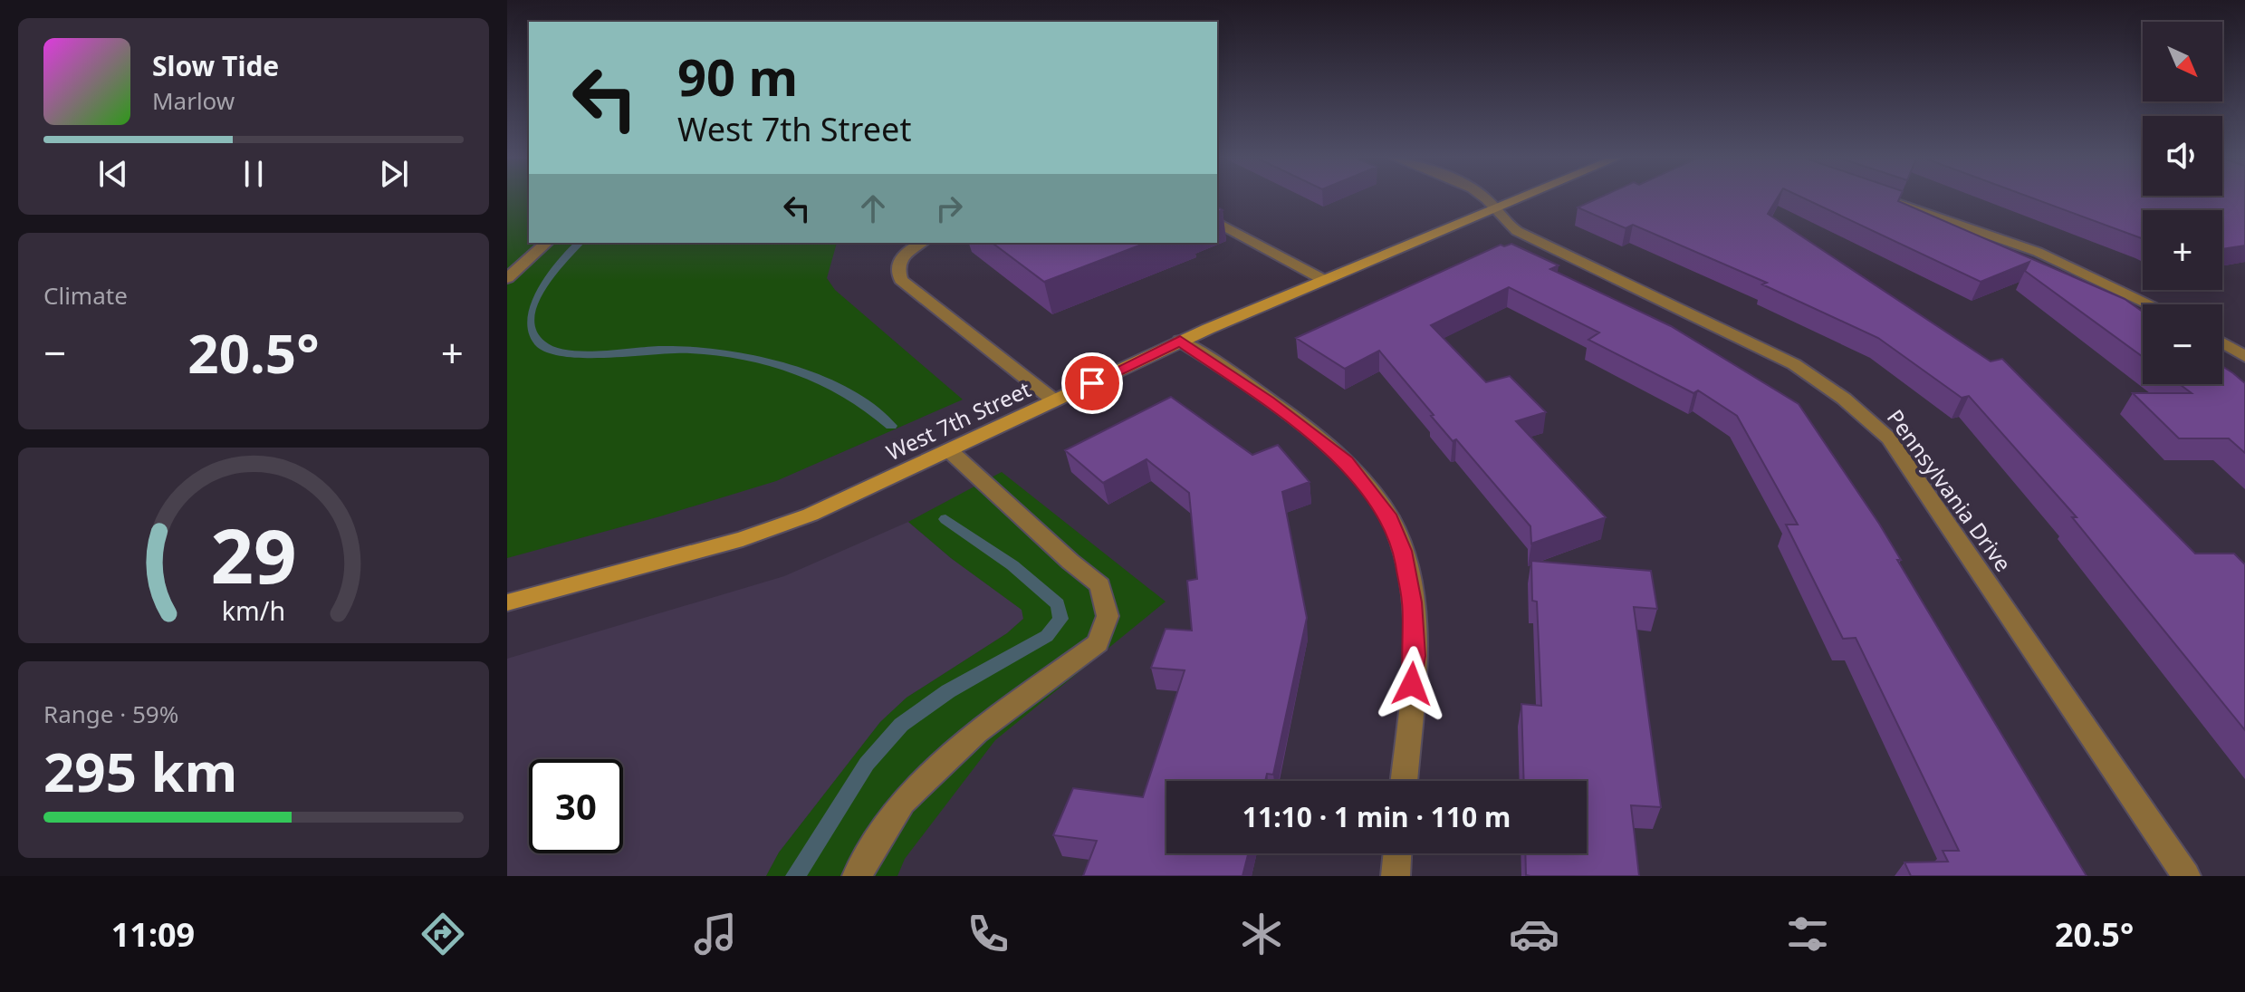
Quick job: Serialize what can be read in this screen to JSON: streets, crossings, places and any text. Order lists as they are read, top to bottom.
{
  "streets": {
    "main road": ["West 7th Street"],
    "street": ["Pennsylvania Drive"]
  },
  "crossings": [
    ["West 7th Street", "Pennsylvania Drive"]
  ],
  "north": "bottom right",
  "page": {
    "map_buttons": ["+", "−"],
    "turn": ["90 m", "West 7th Street"],
    "song": ["Slow Tide", "Marlow"],
    "tile": [
      "Climate",
      ["Range · 59%", "295 km"]
    ],
    "heat": ["−", "20.5°", "+"],
    "limit": "30",
    "trip": "11:10 · 1 min · 110 m",
    "tabs": ["11:09", "20.5°"],
    "gauge": ["29", "km/h"]
  }
}
